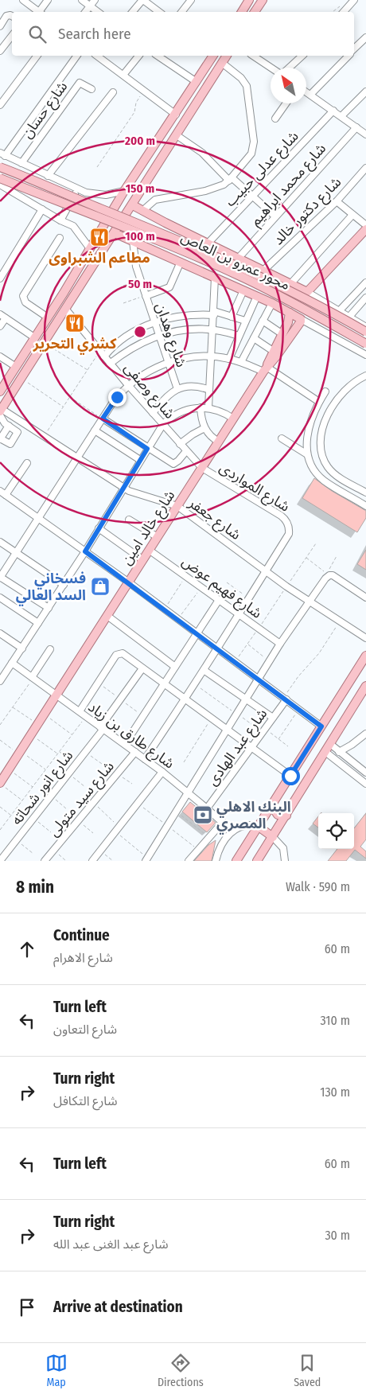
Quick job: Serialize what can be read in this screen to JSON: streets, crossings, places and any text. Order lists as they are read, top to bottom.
{
  "streets": {
    "main road": ["محور عمرو بن العاص", "شارع خالد امين"],
    "street": [
      "شارع حسان",
      "شارع عدلى حبيب",
      "شارع محمد ابراهيم",
      "شارع دكتور خالد",
      "شارع وهدان",
      "شارع وصفى",
      "شارع المواردى",
      "شارع جعفر",
      "شارع فهيم عوض",
      "شارع طارق بن زياد",
      "شارع عبد الهادى",
      "شارع انور شحاته",
      "شارع سيد متولى"
    ]
  },
  "crossings": [
    ["شارع وصفى", "شارع المواردى"],
    ["شارع وصفى", "شارع خالد امين"],
    ["شارع المواردى", "شارع جعفر"],
    ["شارع المواردى", "شارع خالد امين"],
    ["شارع المواردى", "شارع فهيم عوض"],
    ["شارع المواردى", "شارع طارق بن زياد"],
    ["شارع جعفر", "شارع خالد امين"],
    ["شارع خالد امين", "شارع فهيم عوض"],
    ["شارع خالد امين", "شارع طارق بن زياد"],
    ["شارع طارق بن زياد", "شارع عبد الهادى"],
    ["شارع طارق بن زياد", "شارع انور شحاته"],
    ["شارع طارق بن زياد", "شارع سيد متولى"]
  ],
  "places": {
    "restaurant": ["مطاعم الشبراوى", "كشري التحرير"],
    "shop": ["فسخاني السد العالي"],
    "bank": ["البنك الاهلي المصري"]
  },
  "north": "top left",
  "page": {
    "search": "Search here",
    "heading": ["8 min", "Walk · 590 m"],
    "list": [
      ["Continue", "شارع الاهرام", "60 m"],
      ["Turn left", "شارع التعاون", "310 m"],
      ["Turn right", "شارع التكافل", "130 m"],
      ["Turn left", "60 m"],
      ["Turn right", "شارع عبد الغنى عبد الله", "30 m"],
      "Arrive at destination"
    ],
    "nav": ["Map", "Directions", "Saved"]
  },
  "rings": [
    "200 m",
    "150 m",
    "100 m",
    "50 m"
  ]
}
